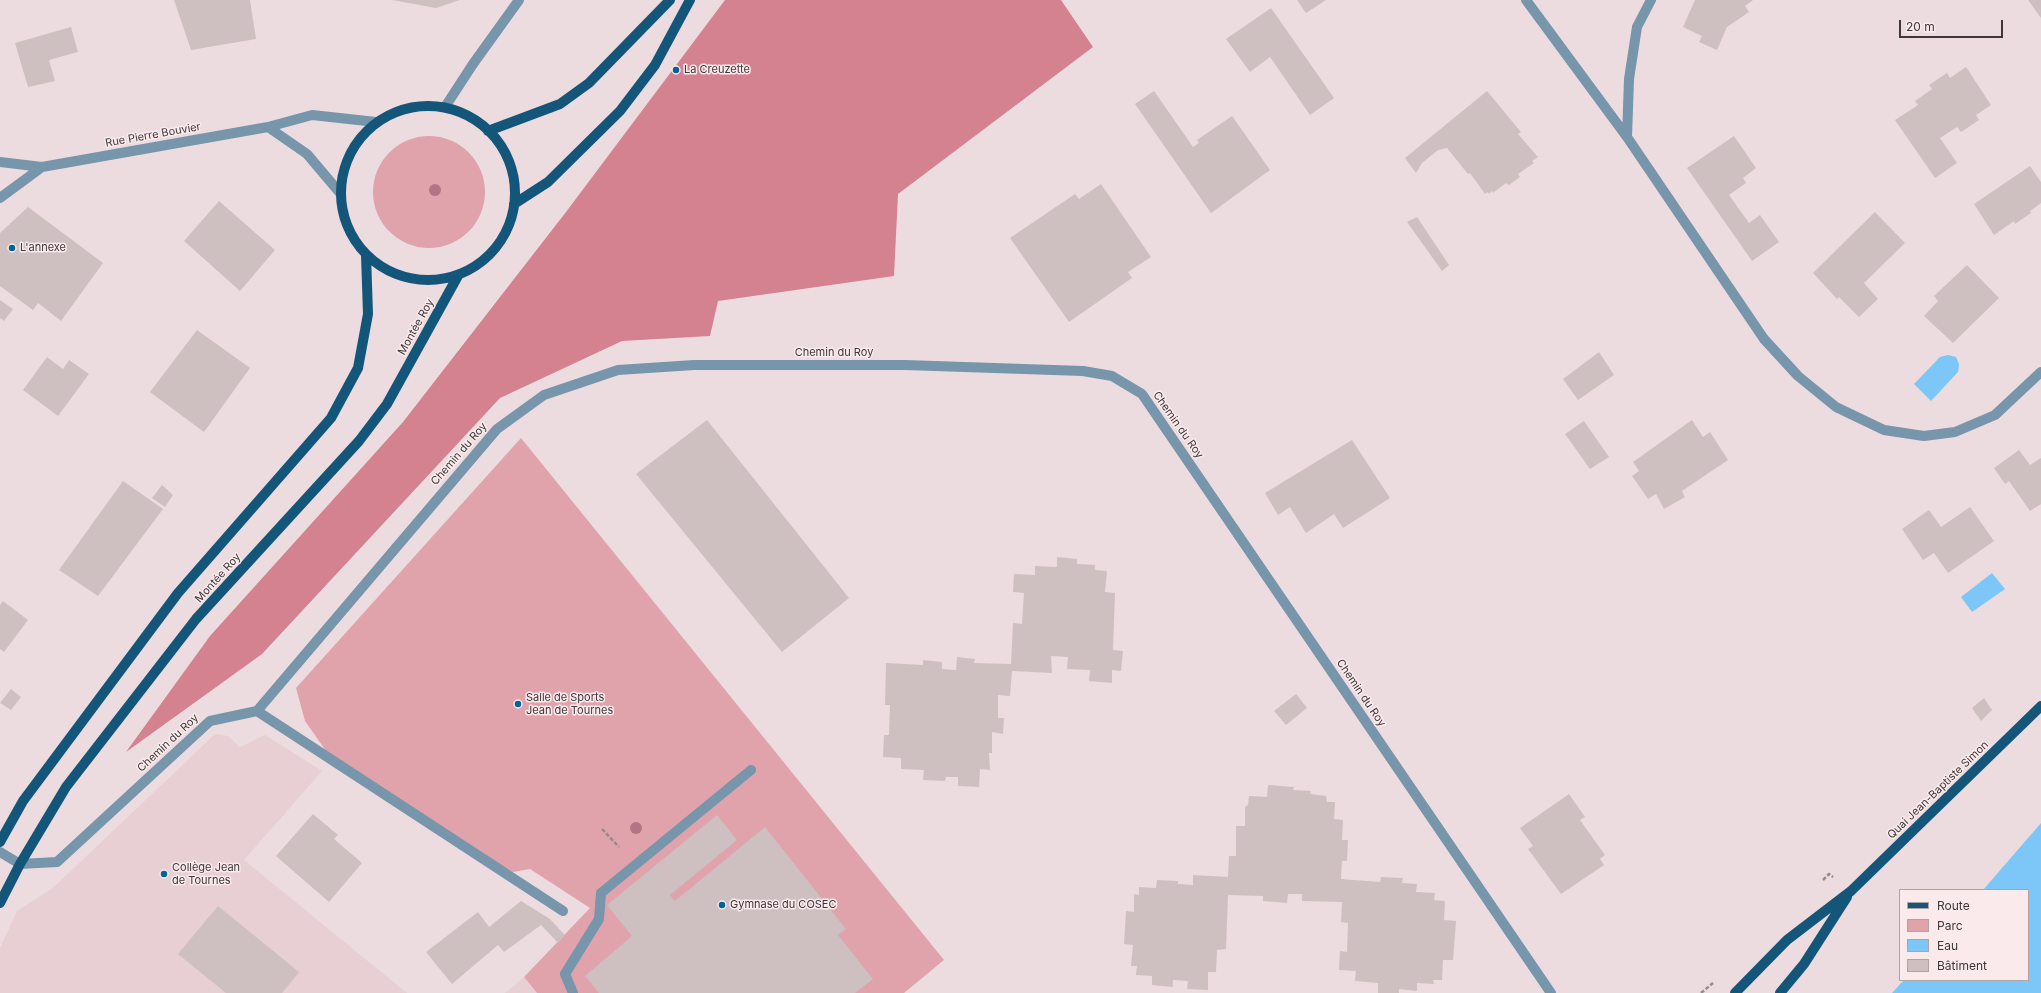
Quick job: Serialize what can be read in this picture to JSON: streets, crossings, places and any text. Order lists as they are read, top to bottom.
{
  "streets": {
    "main road": ["Montée Roy", "Quai Jean-Baptiste Simon"],
    "street": ["Rue Pierre Bouvier", "Chemin du Roy"]
  },
  "crossings": [
    ["Montée Roy", "Chemin du Roy"]
  ],
  "places": [
    "La Creuzette",
    "L'annexe",
    "Salle de Sports Jean de Tournes",
    "Collège Jean de Tournes",
    "Gymnase du COSEC"
  ],
  "legend": [
    "Route",
    "Parc",
    "Eau",
    "Bâtiment"
  ],
  "scale_bar": "20 m"
}
